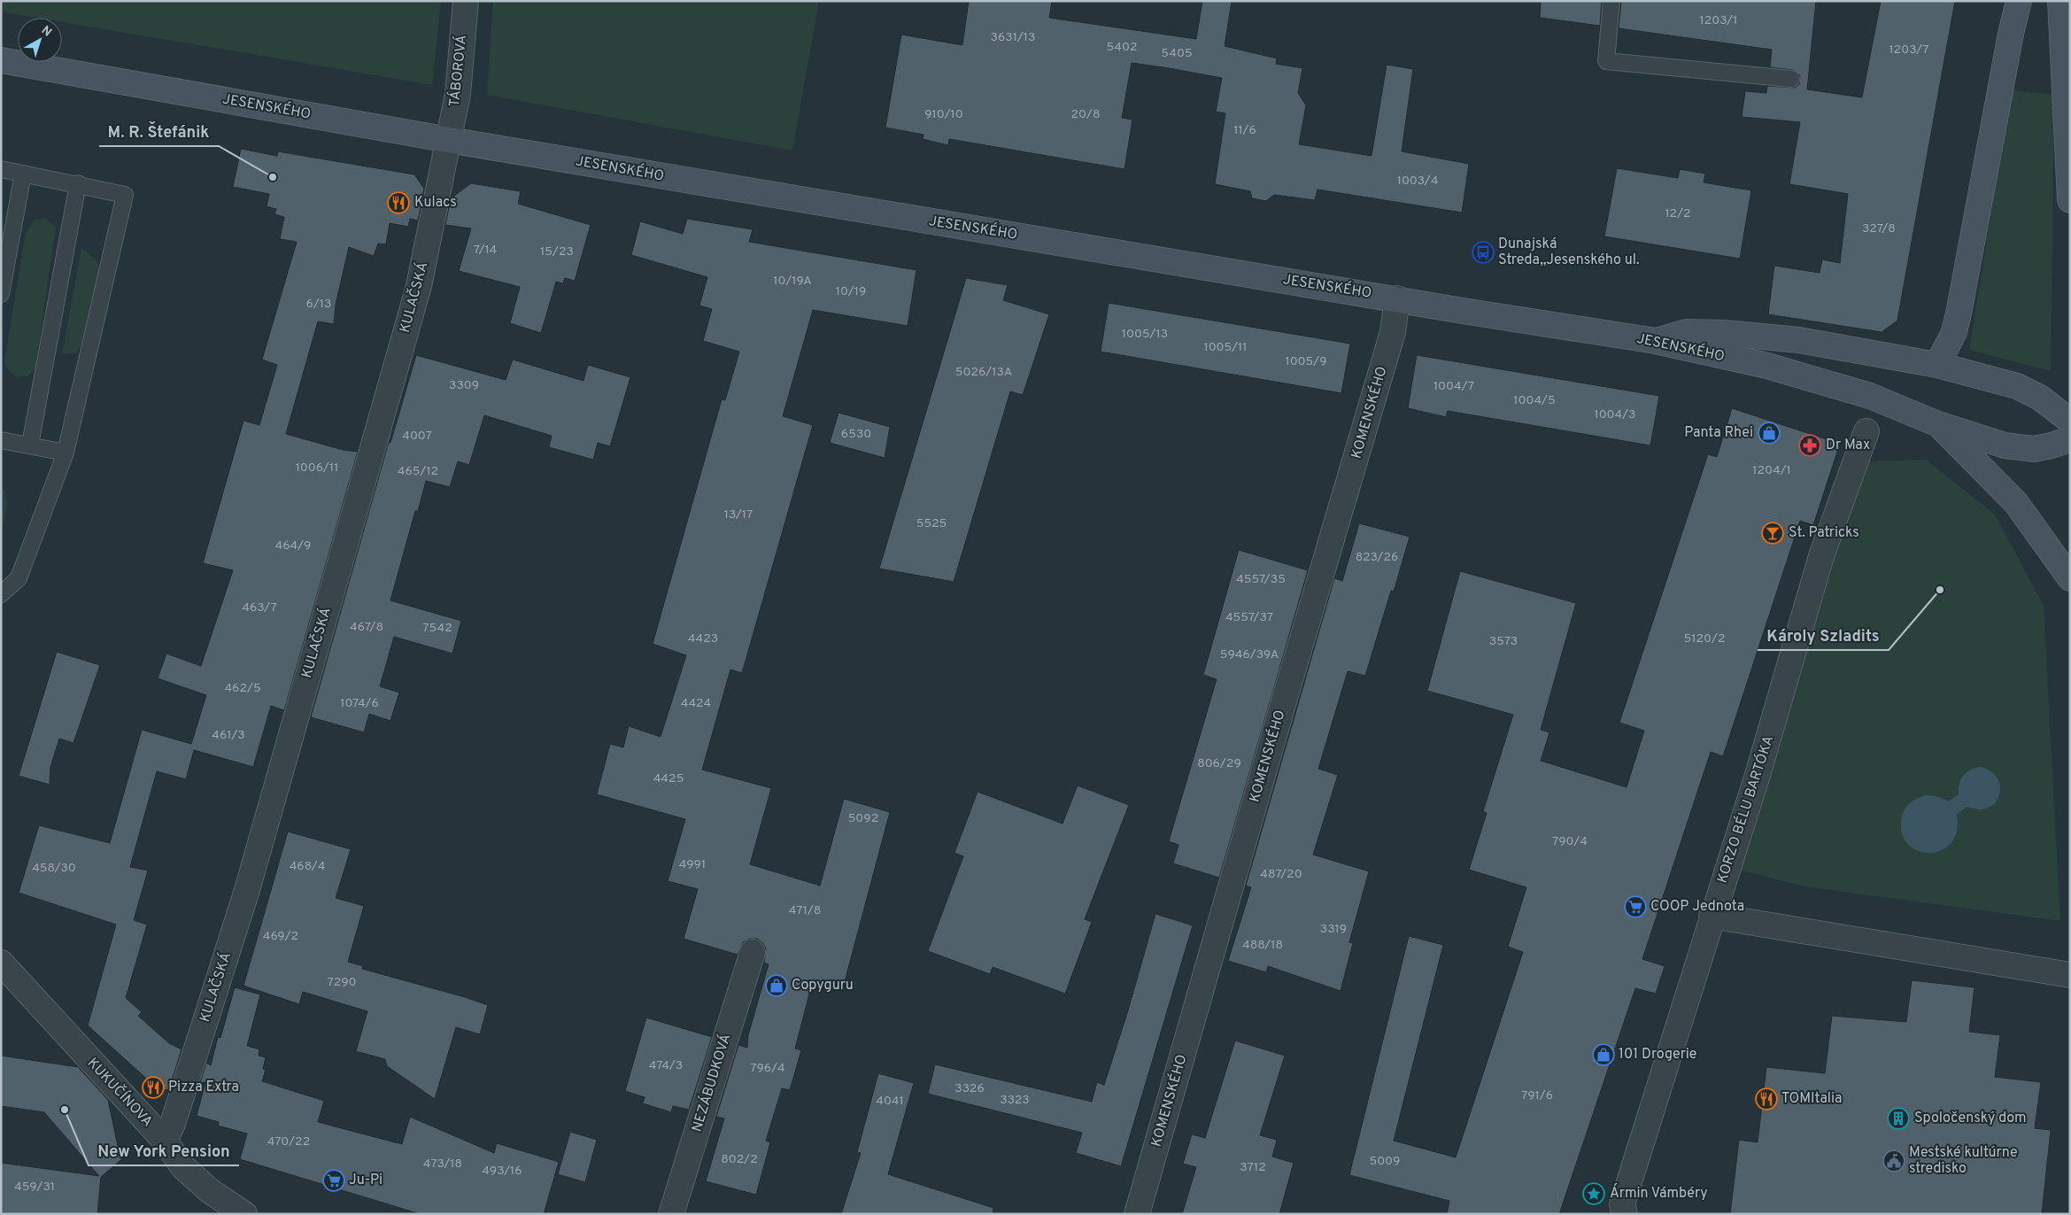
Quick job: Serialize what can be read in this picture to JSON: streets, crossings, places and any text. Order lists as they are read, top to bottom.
{
  "streets": {
    "street": [
      "TÁBOROVÁ",
      "JESENSKÉHO",
      "KULAČSKÁ",
      "KOMENSKÉHO",
      "KORZO BÉLU BARTÓKA",
      "NEZÁBUDKOVÁ",
      "KUKUČÍNOVA"
    ]
  },
  "crossings": [
    ["TÁBOROVÁ", "JESENSKÉHO"],
    ["TÁBOROVÁ", "KULAČSKÁ"],
    ["JESENSKÉHO", "KULAČSKÁ"],
    ["JESENSKÉHO", "KOMENSKÉHO"],
    ["KULAČSKÁ", "KUKUČÍNOVA"]
  ],
  "places": {
    "other": ["M. R. Štefánik", "Károly Szladits", "New York Pension"],
    "restaurant": ["Kulacs", "Pizza Extra", "TOMItalia"],
    "bus stop": ["Dunajská Streda,,Jesenského ul."],
    "shop": ["Panta Rhei", "Copyguru", "101 Drogerie"],
    "pharmacy": ["Dr Max"],
    "bar": ["St. Patricks"],
    "supermarket": ["COOP Jednota", "Ju-Pi"],
    "building": ["Spoločenský dom"],
    "public building": ["Mestské kultúrne stredisko"],
    "place": ["Ármin Vámbéry"]
  },
  "house_numbers": [
    "1203/1",
    "3631/13",
    "5402",
    "1203/7",
    "5405",
    "910/10",
    "20/8",
    "11/6",
    "1003/4",
    "12/2",
    "327/8",
    "7/14",
    "15/23",
    "10/19A",
    "10/19",
    "6/13",
    "1005/13",
    "1005/11",
    "1005/9",
    "5026/13A",
    "3309",
    "1004/7",
    "1004/5",
    "1004/3",
    "6530",
    "4007",
    "1006/11",
    "1204/1",
    "465/12",
    "13/17",
    "5525",
    "464/9",
    "823/26",
    "4557/35",
    "463/7",
    "4557/37",
    "467/8",
    "7542",
    "4423",
    "5120/2",
    "3573",
    "5946/39A",
    "462/5",
    "1074/6",
    "4424",
    "461/3",
    "806/29",
    "4425",
    "5092",
    "790/4",
    "4991",
    "468/4",
    "458/30",
    "487/20",
    "471/8",
    "3319",
    "469/2",
    "488/18",
    "7290",
    "474/3",
    "796/4",
    "3326",
    "791/6",
    "3323",
    "4041",
    "470/22",
    "802/2",
    "5009",
    "473/18",
    "3712",
    "493/16",
    "459/31"
  ],
  "north": "top right"
}
